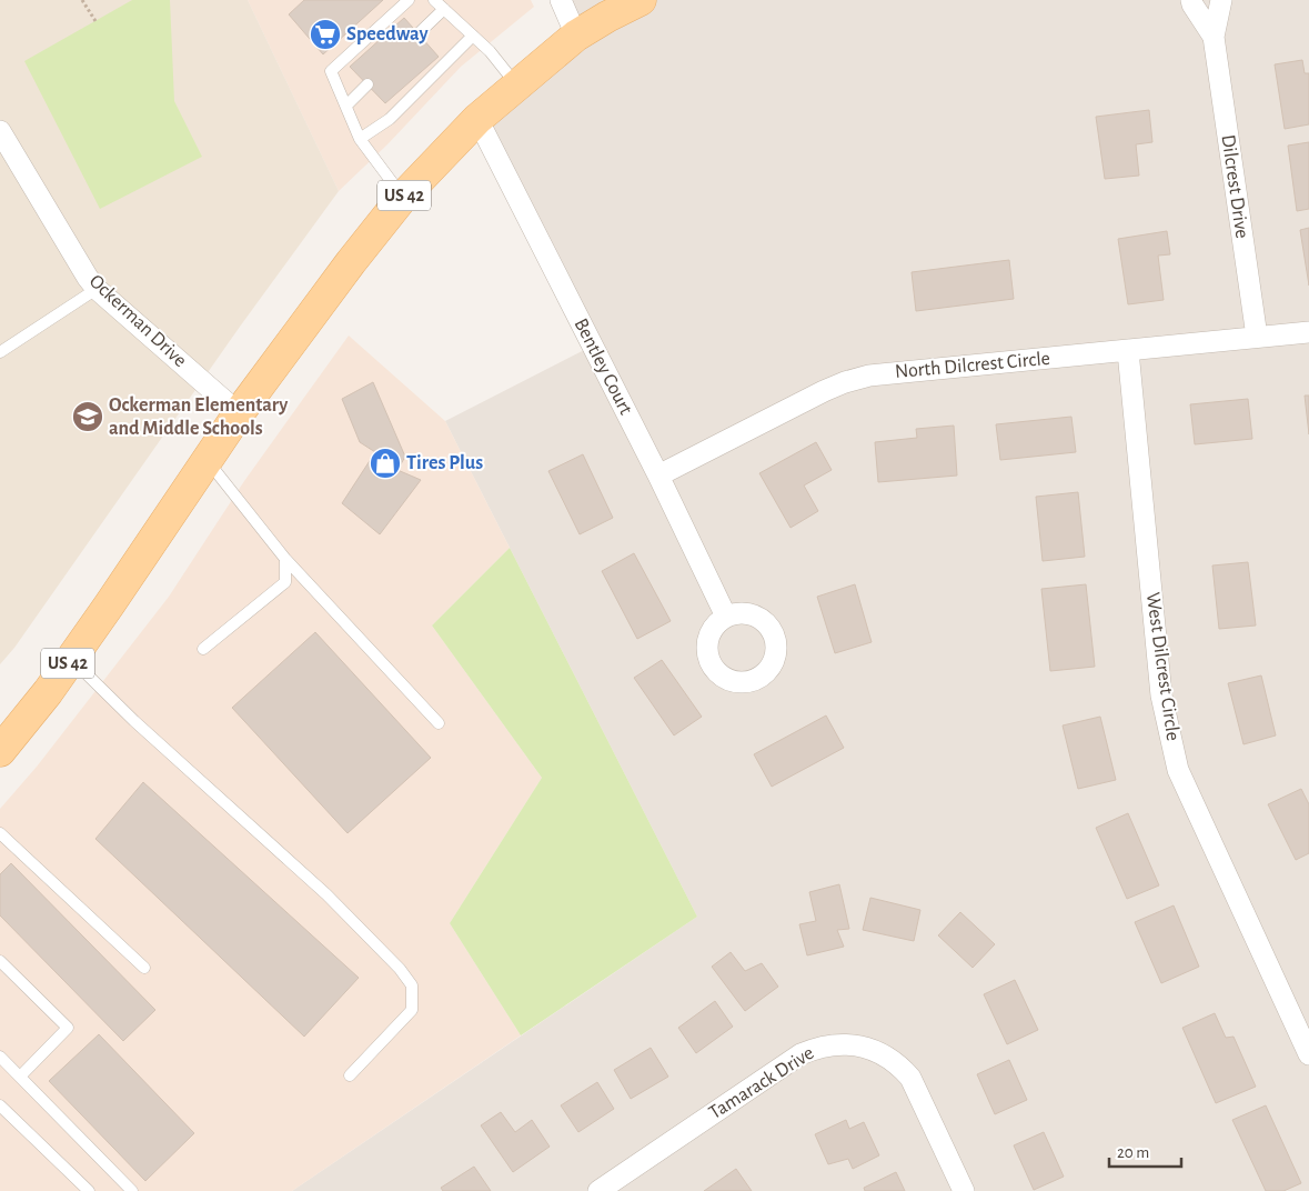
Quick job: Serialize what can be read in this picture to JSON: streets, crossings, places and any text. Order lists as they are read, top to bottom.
{
  "streets": {
    "main road": ["US 42"],
    "street": [
      "Dilcrest Drive",
      "Ockerman Drive",
      "North Dilcrest Circle",
      "Bentley Court",
      "West Dilcrest Circle",
      "Tamarack Drive"
    ]
  },
  "crossings": [
    ["Dilcrest Drive", "North Dilcrest Circle"],
    ["US 42", "Ockerman Drive"],
    ["US 42", "Bentley Court"],
    ["North Dilcrest Circle", "Bentley Court"],
    ["North Dilcrest Circle", "West Dilcrest Circle"]
  ],
  "places": {
    "supermarket": ["Speedway"],
    "school or university": ["Ockerman Elementary and Middle Schools"],
    "shop": ["Tires Plus"]
  },
  "scale_bar": "20 m"
}
